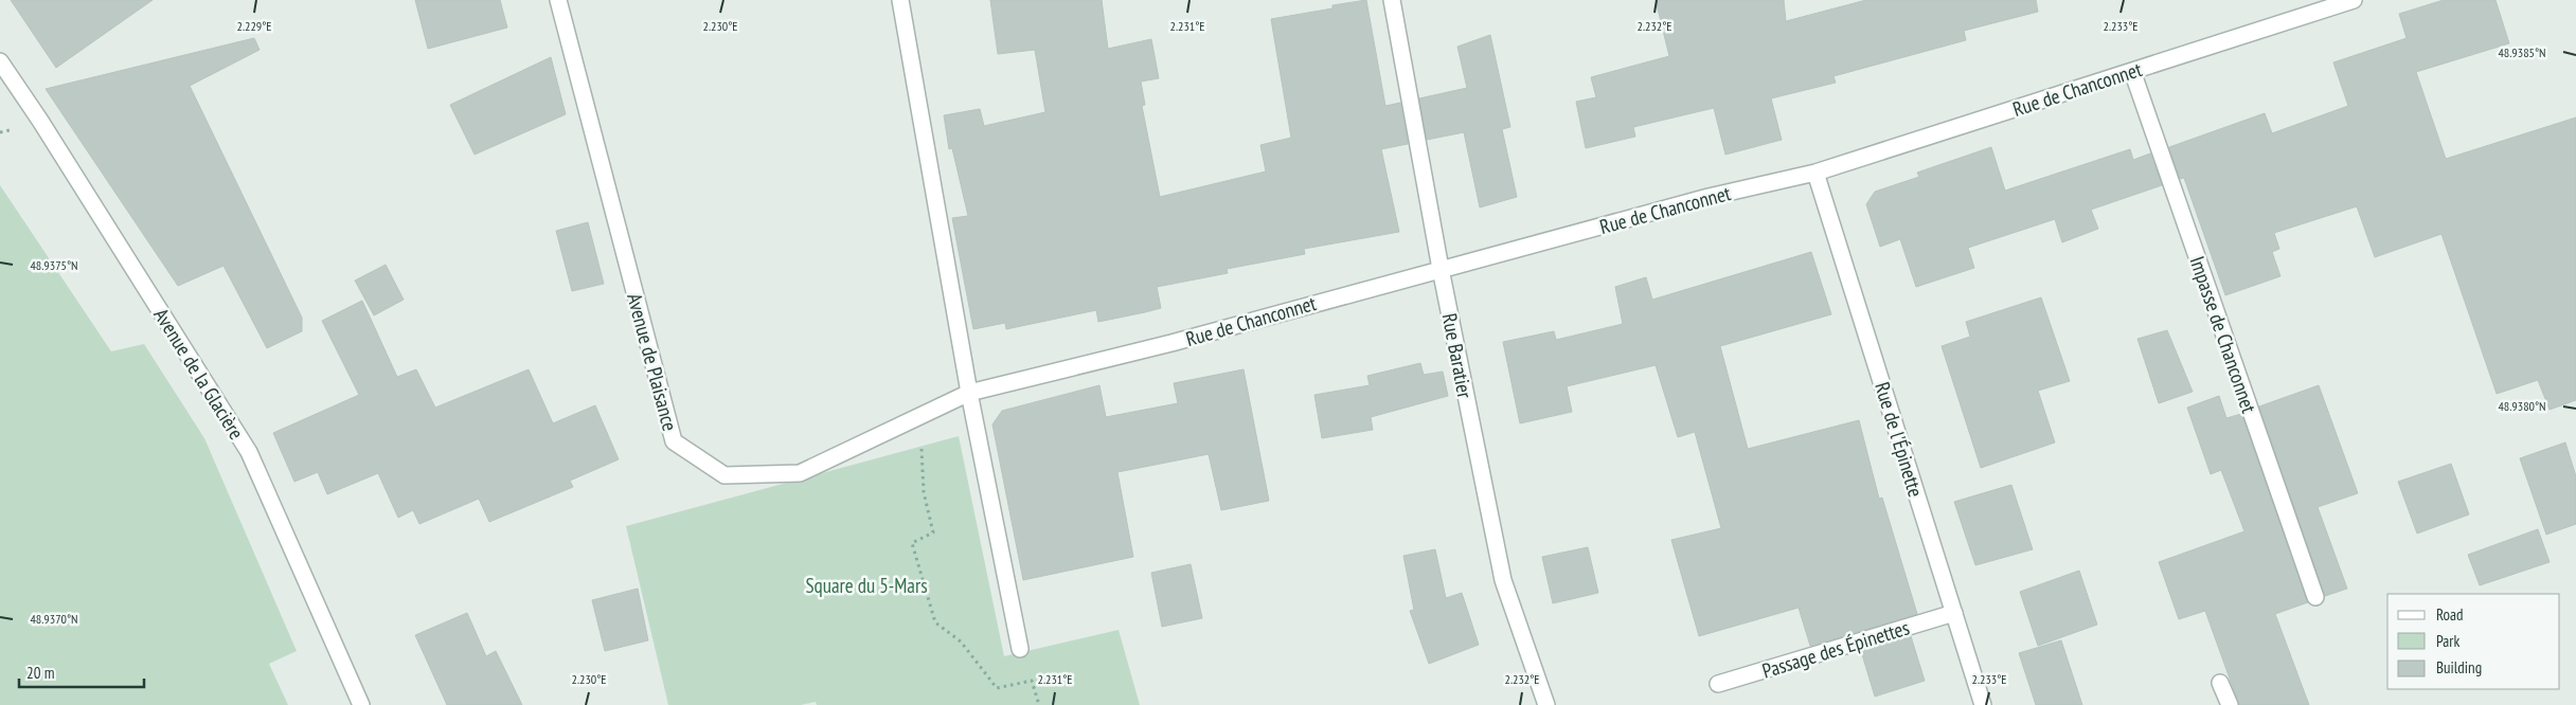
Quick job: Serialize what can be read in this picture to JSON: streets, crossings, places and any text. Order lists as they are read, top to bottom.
{
  "streets": {
    "street": [
      "Rue de Chanconnet",
      "Impasse de Chanconnet",
      "Rue Baratier",
      "Avenue de Plaisance",
      "Avenue de la Glacière",
      "Rue de l'Épinette",
      "Passage des Épinettes"
    ]
  },
  "crossings": [
    ["Rue de Chanconnet", "Impasse de Chanconnet"],
    ["Rue de Chanconnet", "Rue Baratier"],
    ["Rue de Chanconnet", "Avenue de Plaisance"],
    ["Rue de Chanconnet", "Rue de l'Épinette"],
    ["Rue de l'Épinette", "Passage des Épinettes"]
  ],
  "parks": ["Square du 5-Mars"],
  "legend": ["Road", "Park", "Building"],
  "scale_bar": "20 m",
  "coordinates": [
    "2.229°E",
    "2.230°E",
    "2.231°E",
    "2.232°E",
    "2.233°E",
    "48.9385°N",
    "48.9375°N",
    "48.9380°N",
    "48.9370°N"
  ]
}
